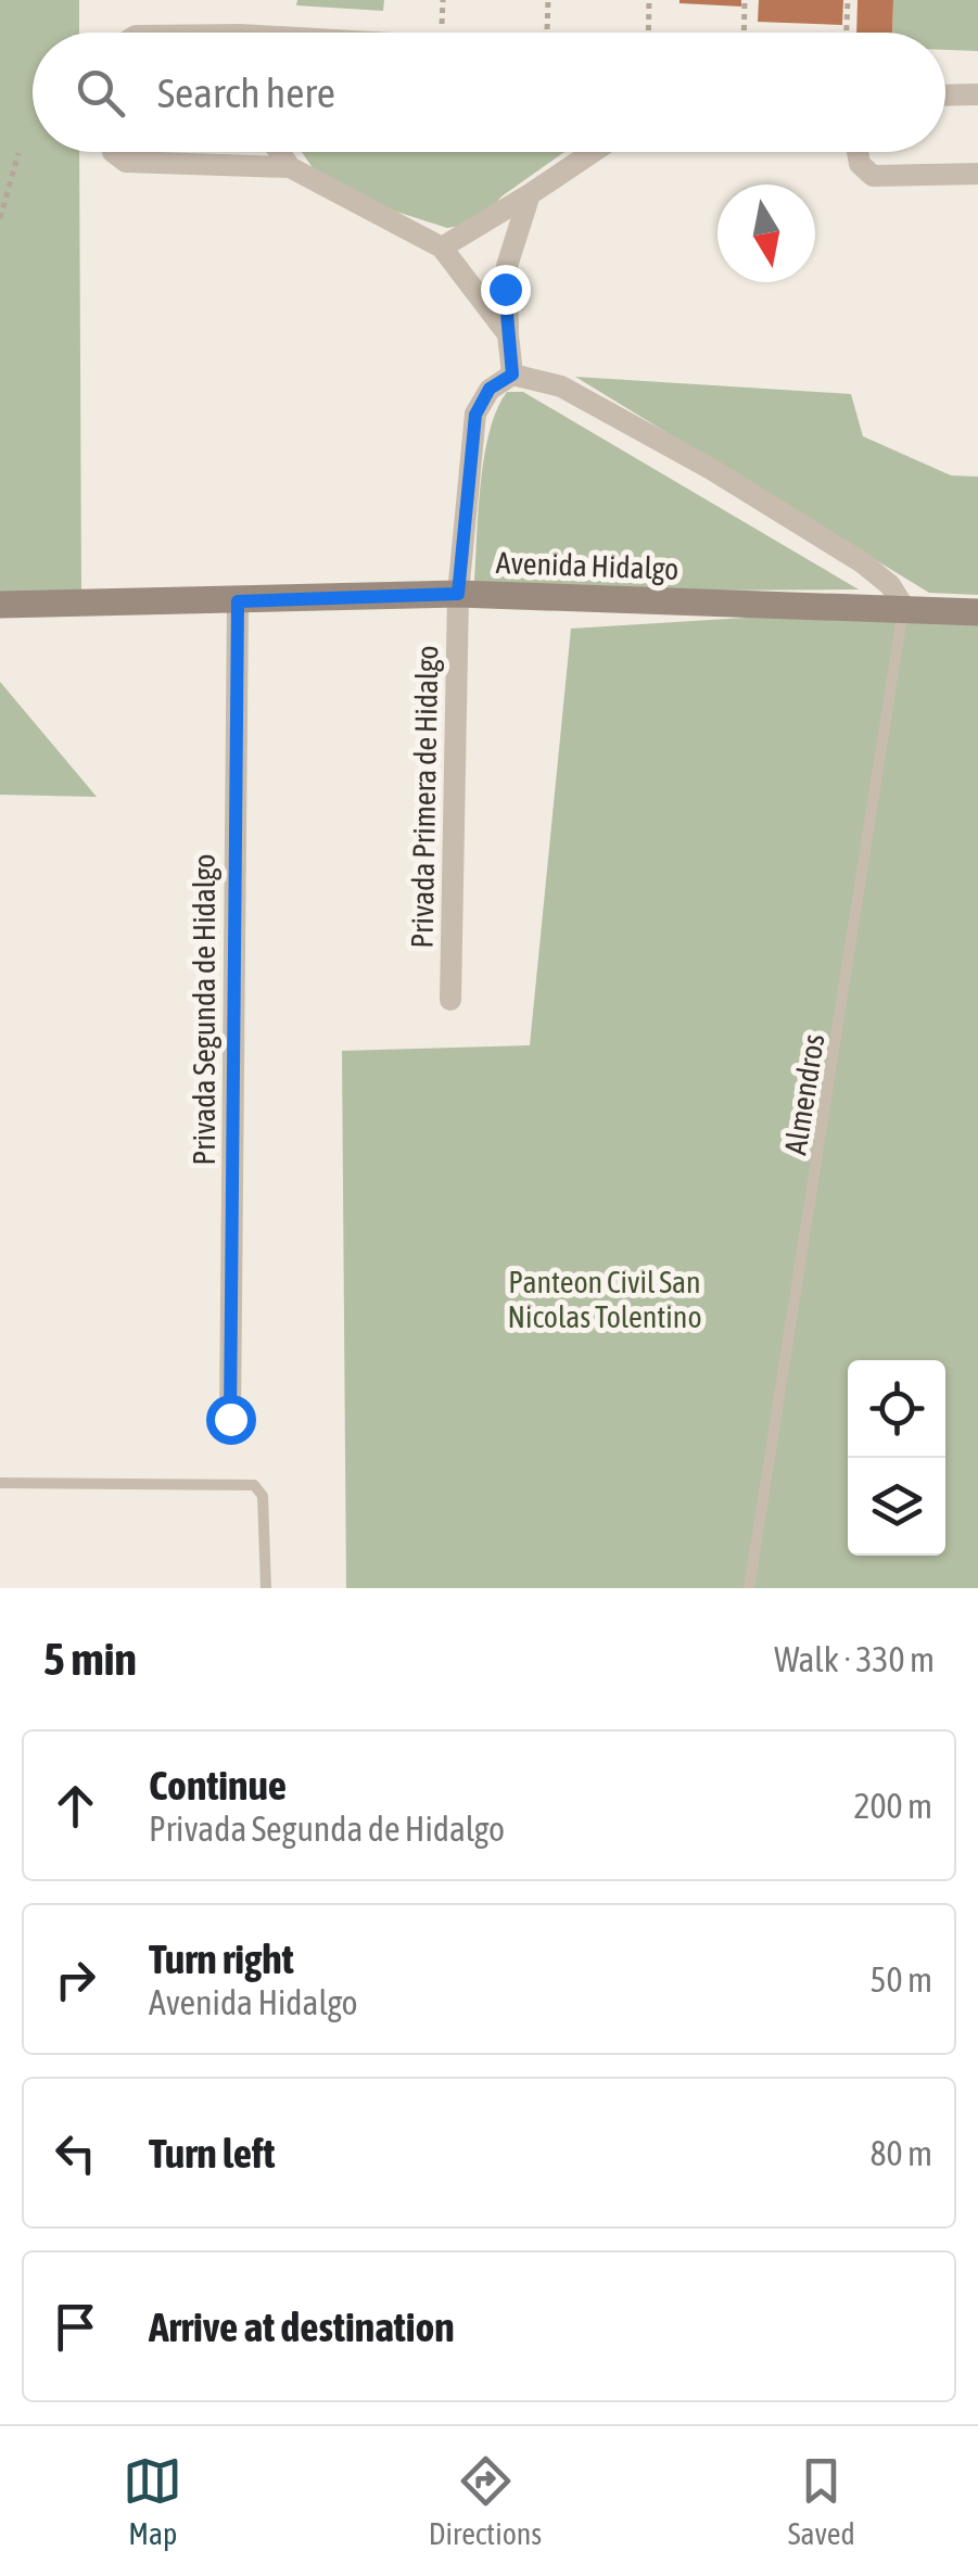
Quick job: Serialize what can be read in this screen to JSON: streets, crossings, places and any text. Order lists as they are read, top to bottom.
{
  "streets": {
    "street": ["Avenida Hidalgo", "Privada Primera de Hidalgo", "Privada Segunda de Hidalgo"],
    "lane": ["Almendros"]
  },
  "crossings": [
    ["Avenida Hidalgo", "Privada Primera de Hidalgo"],
    ["Avenida Hidalgo", "Privada Segunda de Hidalgo"],
    ["Avenida Hidalgo", "Almendros"]
  ],
  "parks": ["Panteon Civil San Nicolas Tolentino"],
  "north": "bottom",
  "page": {
    "search": "Search here",
    "heading": ["5 min", "Walk · 330 m"],
    "list": [
      ["Continue", "Privada Segunda de Hidalgo", "200 m"],
      ["Turn right", "Avenida Hidalgo", "50 m"],
      ["Turn left", "80 m"],
      "Arrive at destination"
    ],
    "nav": ["Map", "Directions", "Saved"]
  }
}
